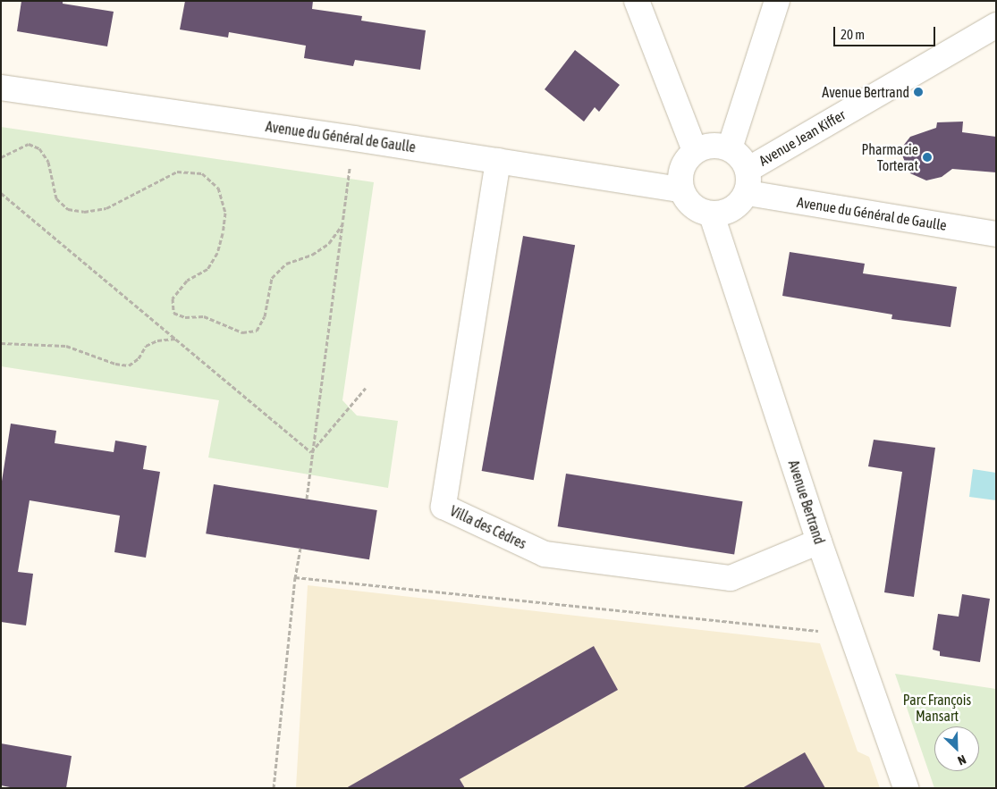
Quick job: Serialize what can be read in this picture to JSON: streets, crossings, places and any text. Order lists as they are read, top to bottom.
{
  "streets": {
    "street": [
      "Avenue du Général de Gaulle",
      "Avenue Jean Kiffer",
      "Avenue Bertrand",
      "Villa des Cèdres"
    ]
  },
  "crossings": [
    ["Avenue du Général de Gaulle", "Avenue Jean Kiffer"],
    ["Avenue du Général de Gaulle", "Avenue Bertrand"],
    ["Avenue du Général de Gaulle", "Villa des Cèdres"],
    ["Avenue Jean Kiffer", "Avenue Bertrand"],
    ["Avenue Bertrand", "Villa des Cèdres"]
  ],
  "parks": ["Parc François Mansart"],
  "places": ["Avenue Bertrand", "Pharmacie Torterat"],
  "scale_bar": "20 m",
  "north": "bottom right"
}
